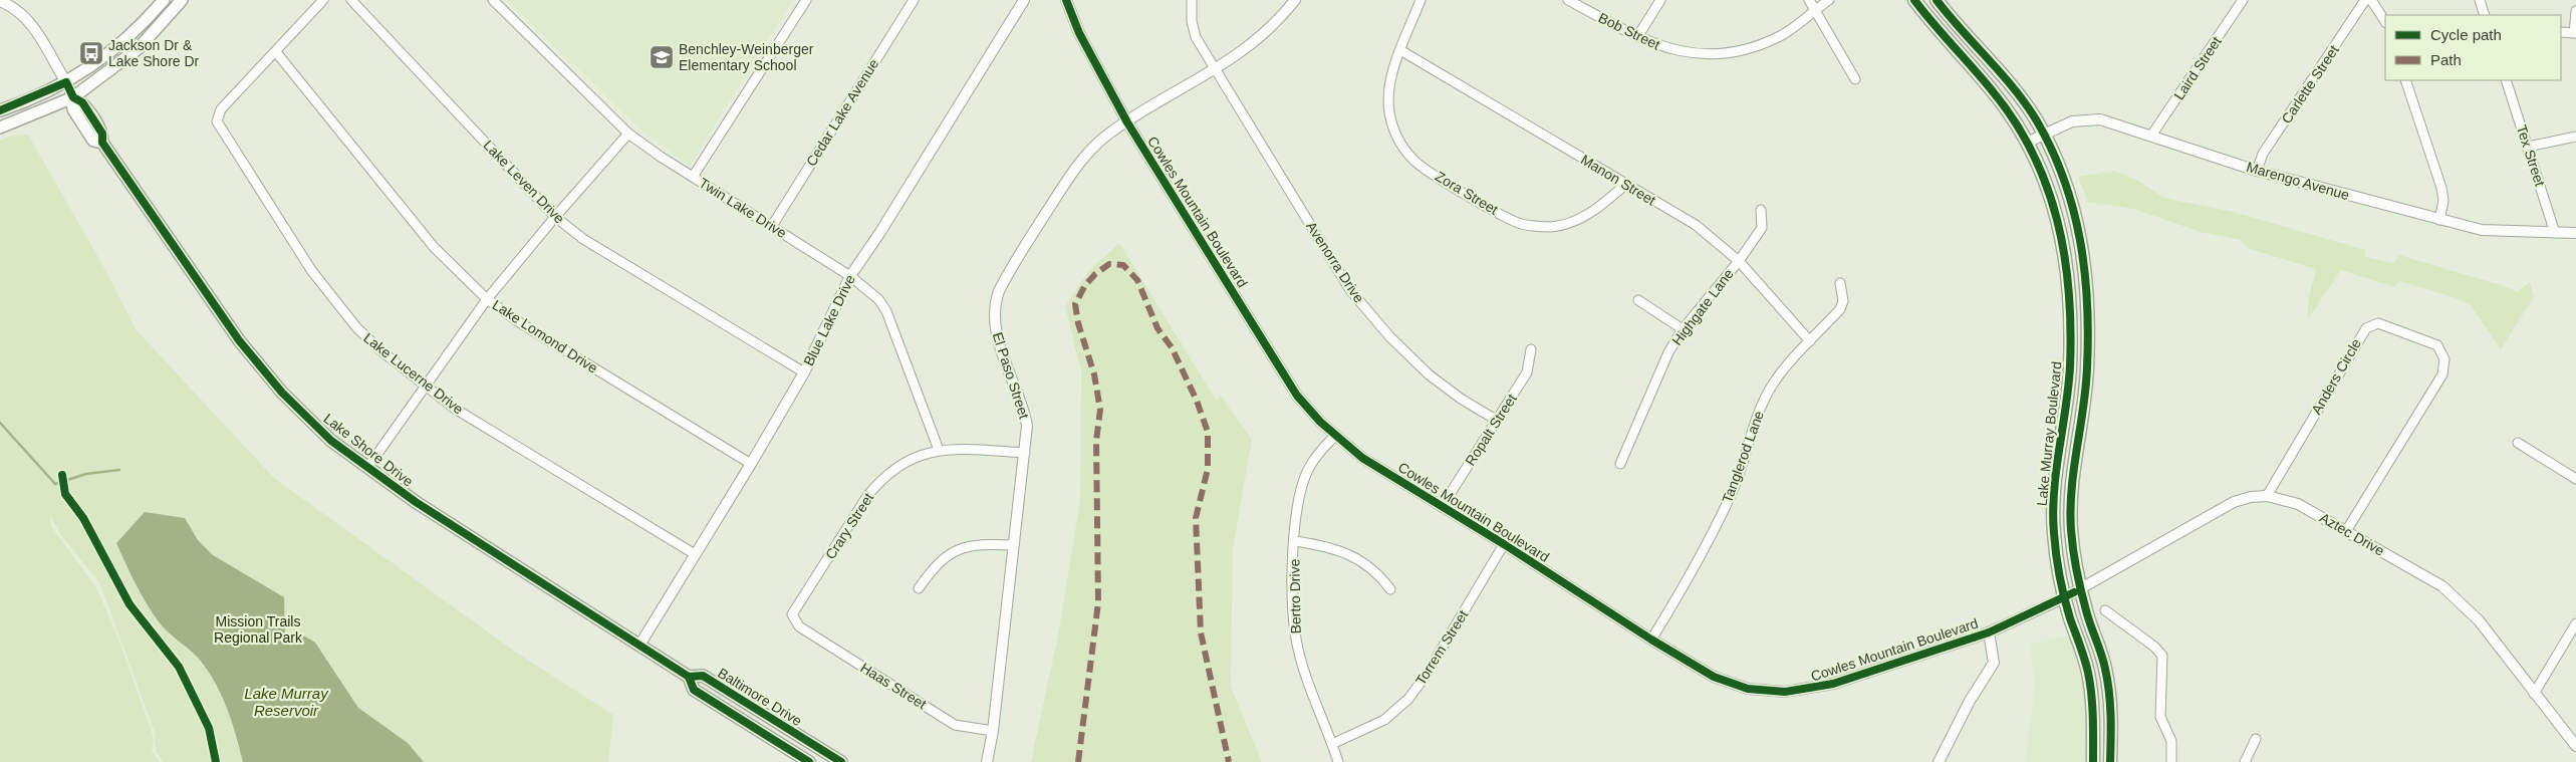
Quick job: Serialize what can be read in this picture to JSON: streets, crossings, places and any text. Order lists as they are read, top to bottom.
{
  "streets": {
    "main road": ["Lake Murray Boulevard", "Lake Shore Drive", "Baltimore Drive"],
    "street": [
      "Bob Street",
      "Laird Street",
      "Carlette Street",
      "Cedar Lake Avenue",
      "Tex Street",
      "Manon Street",
      "Marengo Avenue",
      "Lake Leven Drive",
      "Zora Street",
      "Twin Lake Drive",
      "Cowles Mountain Boulevard",
      "Avenorra Drive",
      "Highgate Lane",
      "Blue Lake Drive",
      "Lake Lomond Drive",
      "Lake Lucerne Drive",
      "El Paso Street",
      "Anders Circle",
      "Ropalt Street",
      "Tanglerod Lane",
      "Crary Street",
      "Aztec Drive",
      "Bertro Drive",
      "Torrem Street",
      "Haas Street"
    ]
  },
  "crossings": [
    ["Laird Street", "Marengo Avenue"],
    ["Carlette Street", "Marengo Avenue"],
    ["Cedar Lake Avenue", "Twin Lake Drive"],
    ["Tex Street", "Marengo Avenue"],
    ["Manon Street", "Zora Street"],
    ["Manon Street", "Highgate Lane"],
    ["Manon Street", "Tanglerod Lane"],
    ["Marengo Avenue", "Lake Murray Boulevard"],
    ["Lake Leven Drive", "Blue Lake Drive"],
    ["Twin Lake Drive", "Blue Lake Drive"],
    ["Twin Lake Drive", "Crary Street"],
    ["Cowles Mountain Boulevard", "El Paso Street"],
    ["Cowles Mountain Boulevard", "Ropalt Street"],
    ["Cowles Mountain Boulevard", "Lake Murray Boulevard"],
    ["Cowles Mountain Boulevard", "Tanglerod Lane"],
    ["Cowles Mountain Boulevard", "Aztec Drive"],
    ["Cowles Mountain Boulevard", "Bertro Drive"],
    ["Cowles Mountain Boulevard", "Torrem Street"],
    ["Avenorra Drive", "El Paso Street"],
    ["Avenorra Drive", "Ropalt Street"],
    ["Blue Lake Drive", "Lake Lomond Drive"],
    ["Blue Lake Drive", "Lake Lucerne Drive"],
    ["Blue Lake Drive", "Lake Shore Drive"],
    ["Lake Lomond Drive", "Lake Lucerne Drive"],
    ["El Paso Street", "Crary Street"],
    ["El Paso Street", "Haas Street"],
    ["Anders Circle", "Aztec Drive"],
    ["Lake Murray Boulevard", "Aztec Drive"],
    ["Lake Shore Drive", "Baltimore Drive"],
    ["Crary Street", "Haas Street"],
    ["Bertro Drive", "Torrem Street"]
  ],
  "water": ["Lake Murray Reservoir"],
  "parks": ["Mission Trails Regional Park"],
  "places": {
    "bus stop": ["Jackson Dr & Lake Shore Dr"],
    "school or university": ["Benchley-Weinberger Elementary School"]
  },
  "legend": ["Cycle path", "Path"]
}
